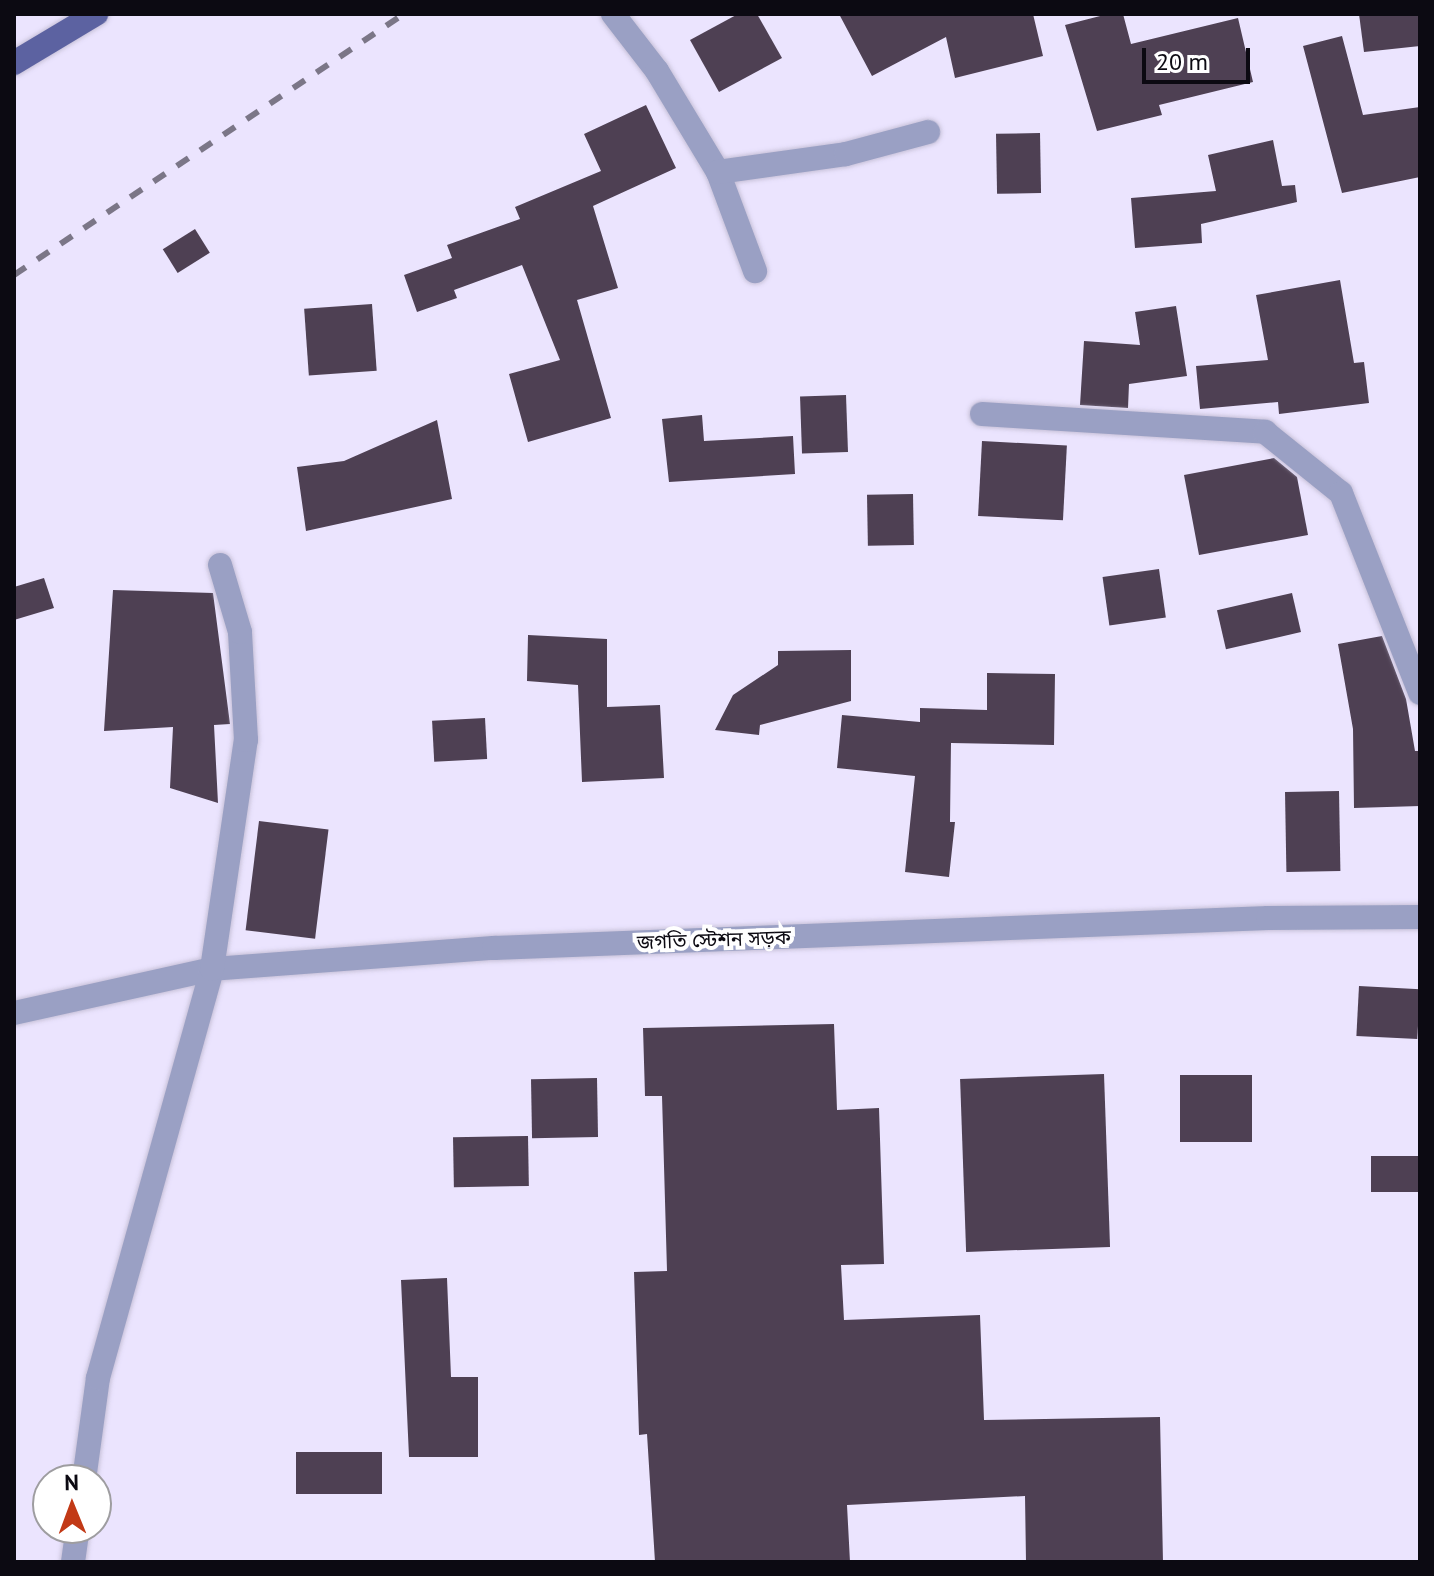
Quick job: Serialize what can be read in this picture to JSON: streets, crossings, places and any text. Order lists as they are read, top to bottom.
{
  "streets": {
    "street": ["জগতি স্টেশন সড়ক"]
  },
  "scale_bar": "20 m",
  "north": "top"
}
